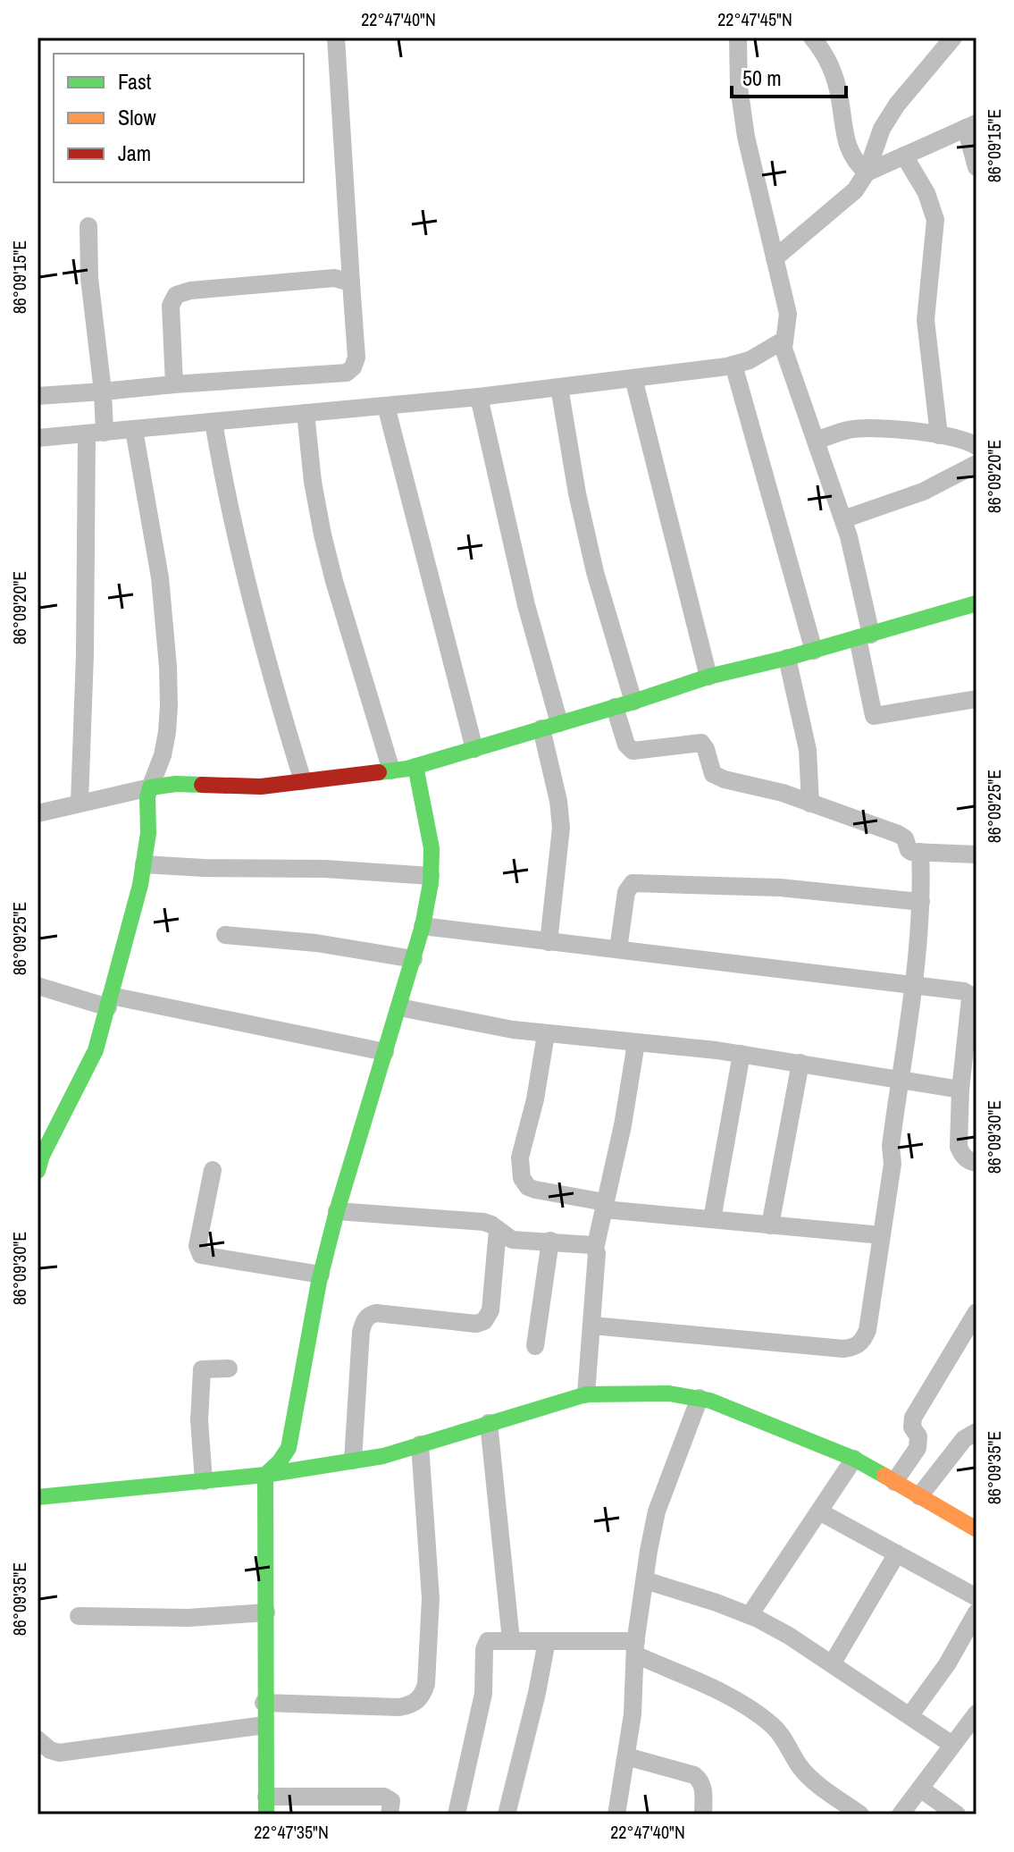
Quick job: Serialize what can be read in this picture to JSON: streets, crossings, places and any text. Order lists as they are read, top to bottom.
{
  "legend": ["Fast", "Slow", "Jam"],
  "scale_bar": "50 m",
  "coordinates": [
    "22°47'40\"N",
    "22°47'45\"N",
    "86°09'15\"E",
    "86°09'20\"E",
    "86°09'25\"E",
    "86°09'30\"E",
    "86°09'35\"E",
    "22°47'35\"N"
  ]
}
